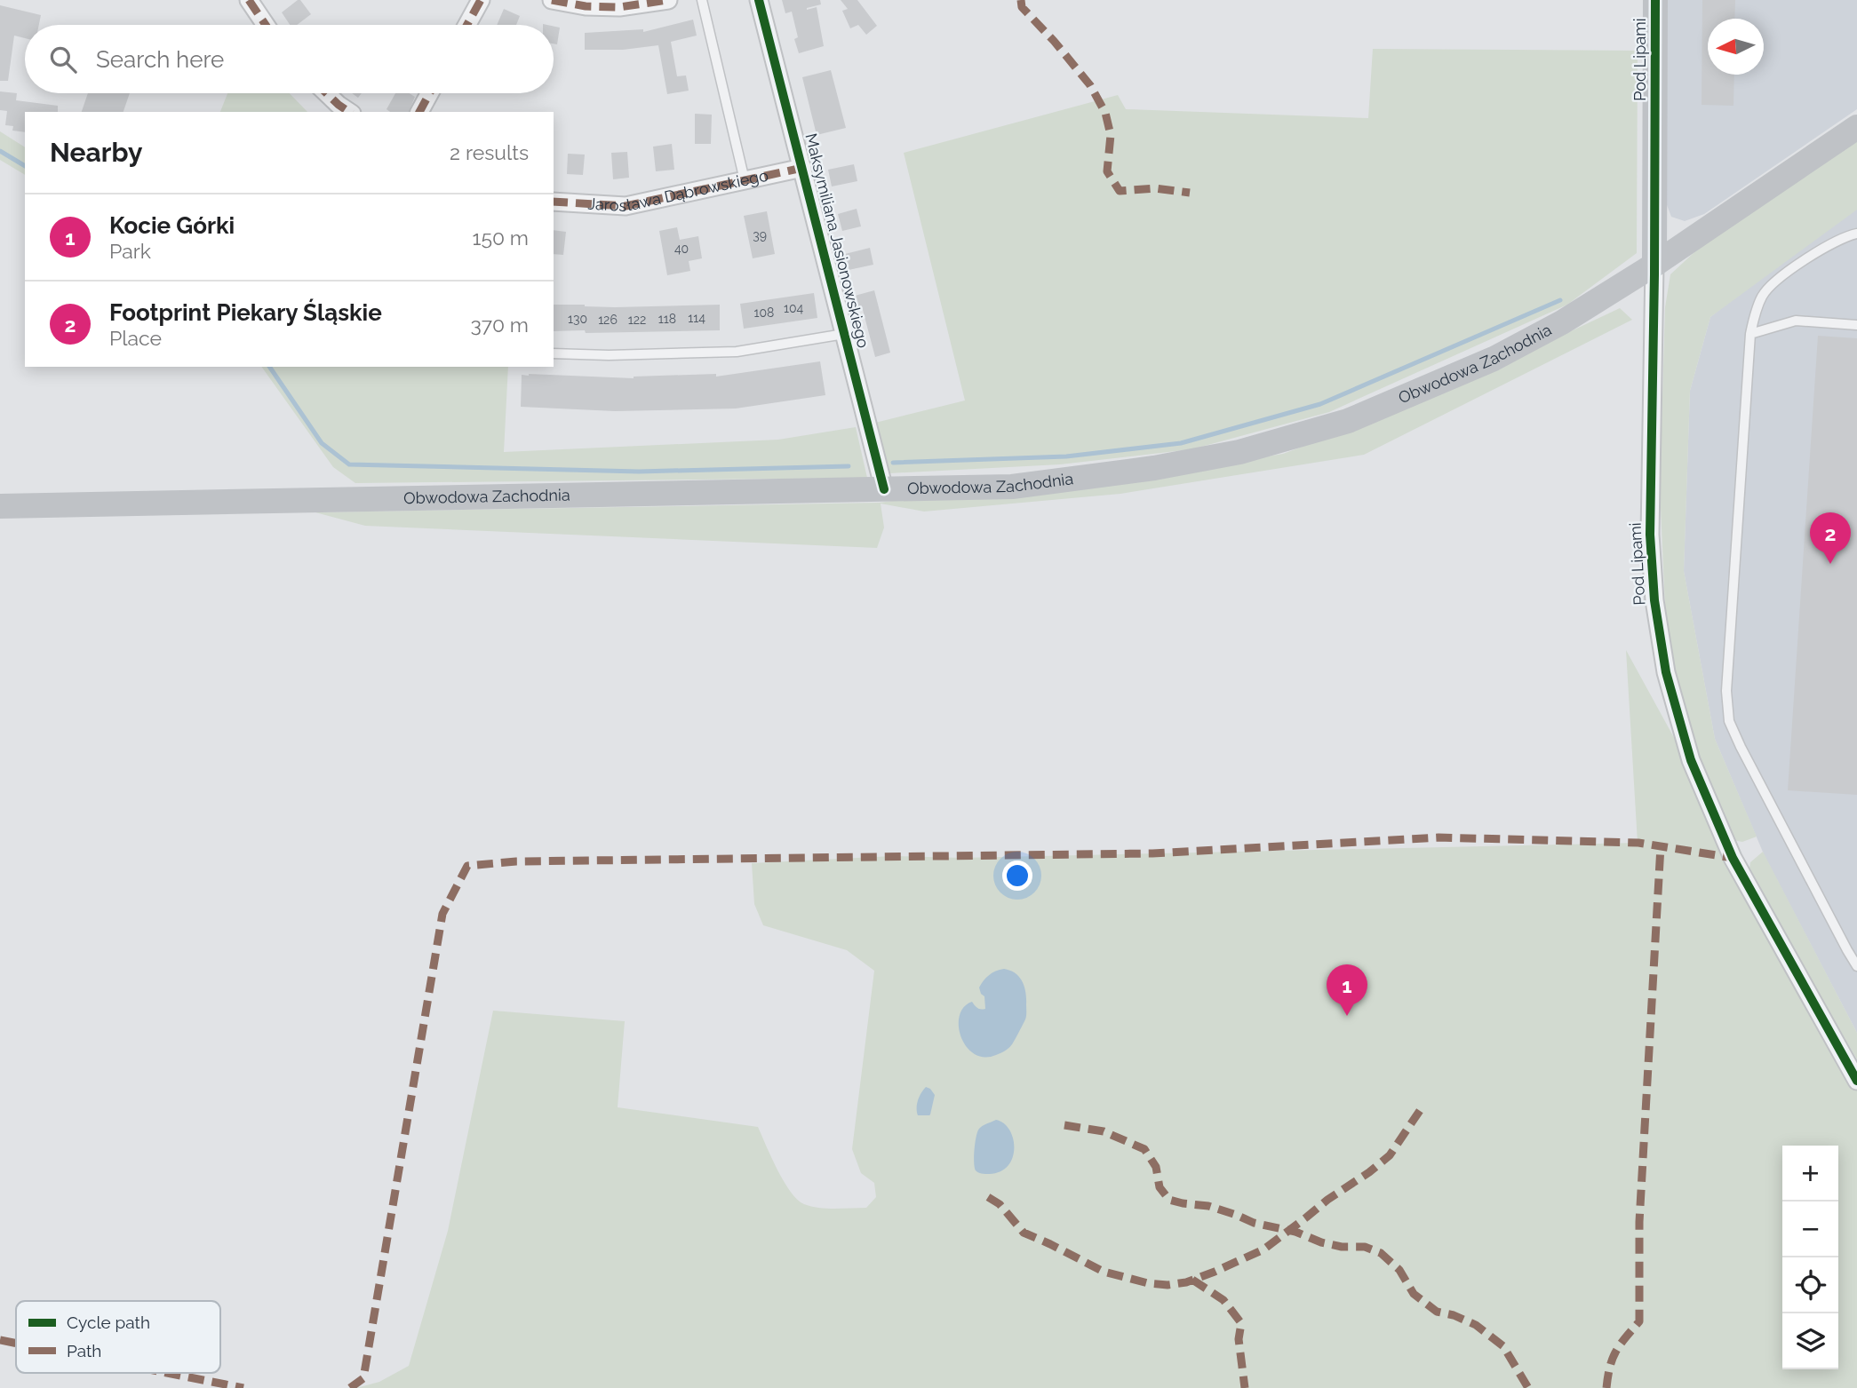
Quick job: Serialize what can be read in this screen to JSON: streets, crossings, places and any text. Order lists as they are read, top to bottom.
{
  "streets": {
    "main road": ["Pod Lipami", "Obwodowa Zachodnia"],
    "street": ["Jarosława Dąbrowskiego", "Maksymiliana Jasionowskiego"]
  },
  "crossings": [
    ["Pod Lipami", "Obwodowa Zachodnia"],
    ["Jarosława Dąbrowskiego", "Maksymiliana Jasionowskiego"],
    ["Maksymiliana Jasionowskiego", "Obwodowa Zachodnia"]
  ],
  "house_numbers": [
    "39",
    "40",
    "104",
    "108",
    "114",
    "130",
    "118",
    "126",
    "122"
  ],
  "legend": ["Cycle path", "Path"],
  "north": "left",
  "page": {
    "search": "Search here",
    "heading": ["Nearby", "2 results"],
    "list": [
      {
        "mark": "1",
        "name": "Kocie Górki",
        "note": "Park",
        "value": "150 m"
      },
      {
        "mark": "2",
        "name": "Footprint Piekary Śląskie",
        "note": "Place",
        "value": "370 m"
      }
    ],
    "pins": ["2", "1"],
    "map_buttons": ["+", "−"]
  }
}
